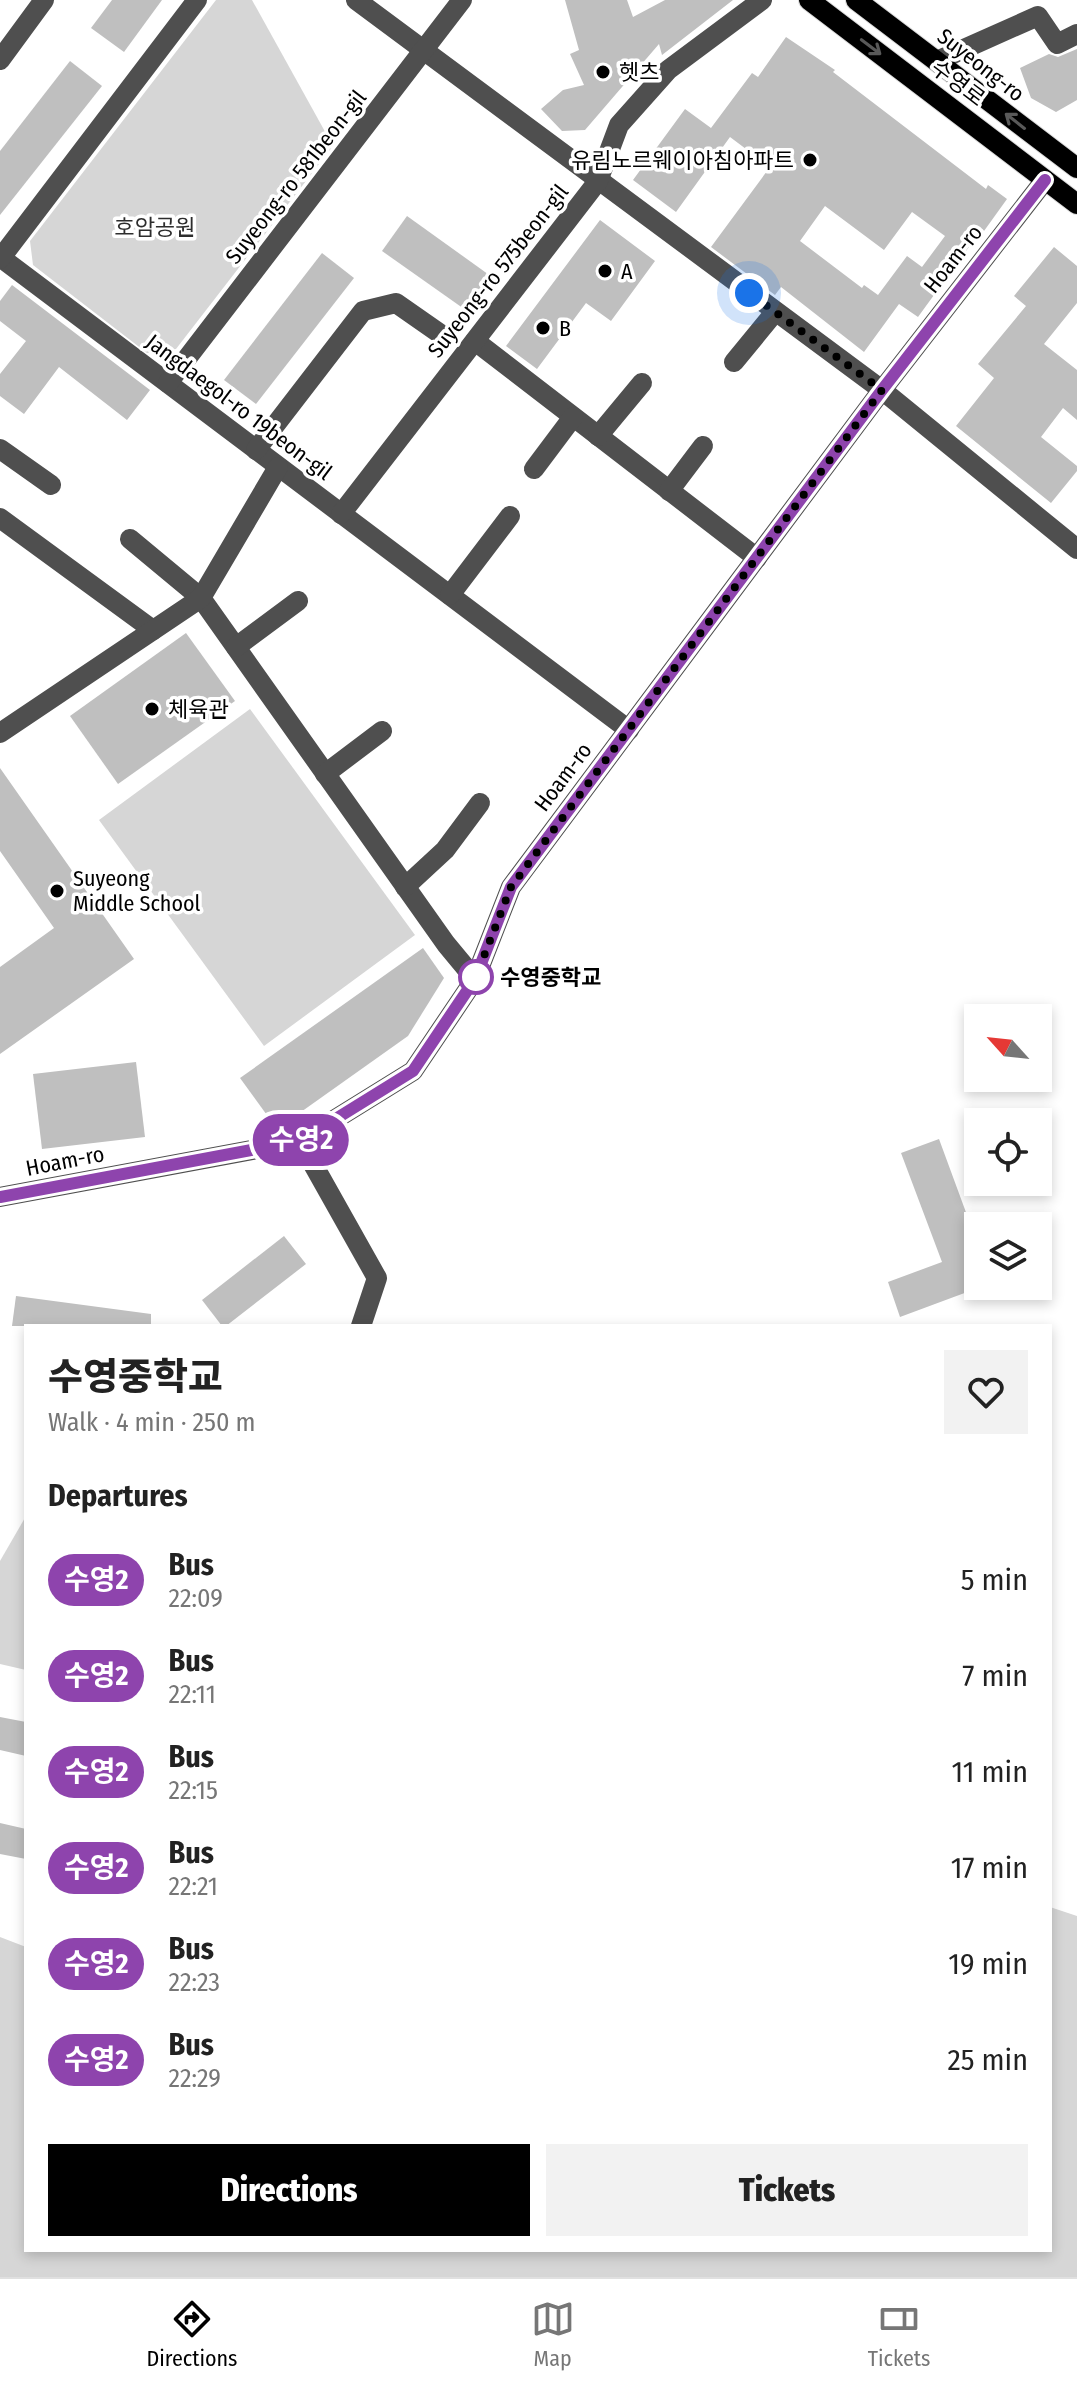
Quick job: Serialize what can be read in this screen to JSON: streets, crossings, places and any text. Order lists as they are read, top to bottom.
{
  "streets": {
    "main road": ["Suyeong-ro", "수영로"],
    "street": [
      "Suyeong-ro 581beon-gil",
      "Hoam-ro",
      "Suyeong-ro 575beon-gil",
      "Jangdaegol-ro 19beon-gil"
    ]
  },
  "crossings": [
    ["수영로", "Hoam-ro"],
    ["Suyeong-ro 581beon-gil", "Jangdaegol-ro 19beon-gil"],
    ["Hoam-ro", "Jangdaegol-ro 19beon-gil"],
    ["Suyeong-ro 575beon-gil", "Jangdaegol-ro 19beon-gil"]
  ],
  "one_way": ["Suyeong-ro", "수영로"],
  "parks": ["호암공원"],
  "places": [
    "헷츠",
    "유림노르웨이아침아파트",
    "A",
    "B",
    "체육관",
    "Suyeong Middle School",
    "수영중학교"
  ],
  "lines": ["bus line 수영2"],
  "north": "top left",
  "page": {
    "on_map": "수영2",
    "heading": [
      ["수영중학교", "Walk · 4 min · 250 m"],
      "Departures"
    ],
    "list": [
      {
        "mark": "수영2",
        "name": "Bus",
        "note": "22:09",
        "value": "5 min"
      },
      {
        "mark": "수영2",
        "name": "Bus",
        "note": "22:11",
        "value": "7 min"
      },
      {
        "mark": "수영2",
        "name": "Bus",
        "note": "22:15",
        "value": "11 min"
      },
      {
        "mark": "수영2",
        "name": "Bus",
        "note": "22:21",
        "value": "17 min"
      },
      {
        "mark": "수영2",
        "name": "Bus",
        "note": "22:23",
        "value": "19 min"
      },
      {
        "mark": "수영2",
        "name": "Bus",
        "note": "22:29",
        "value": "25 min"
      }
    ],
    "buttons": ["Directions", "Tickets"],
    "tabs": ["Directions", "Map", "Tickets"]
  }
}
